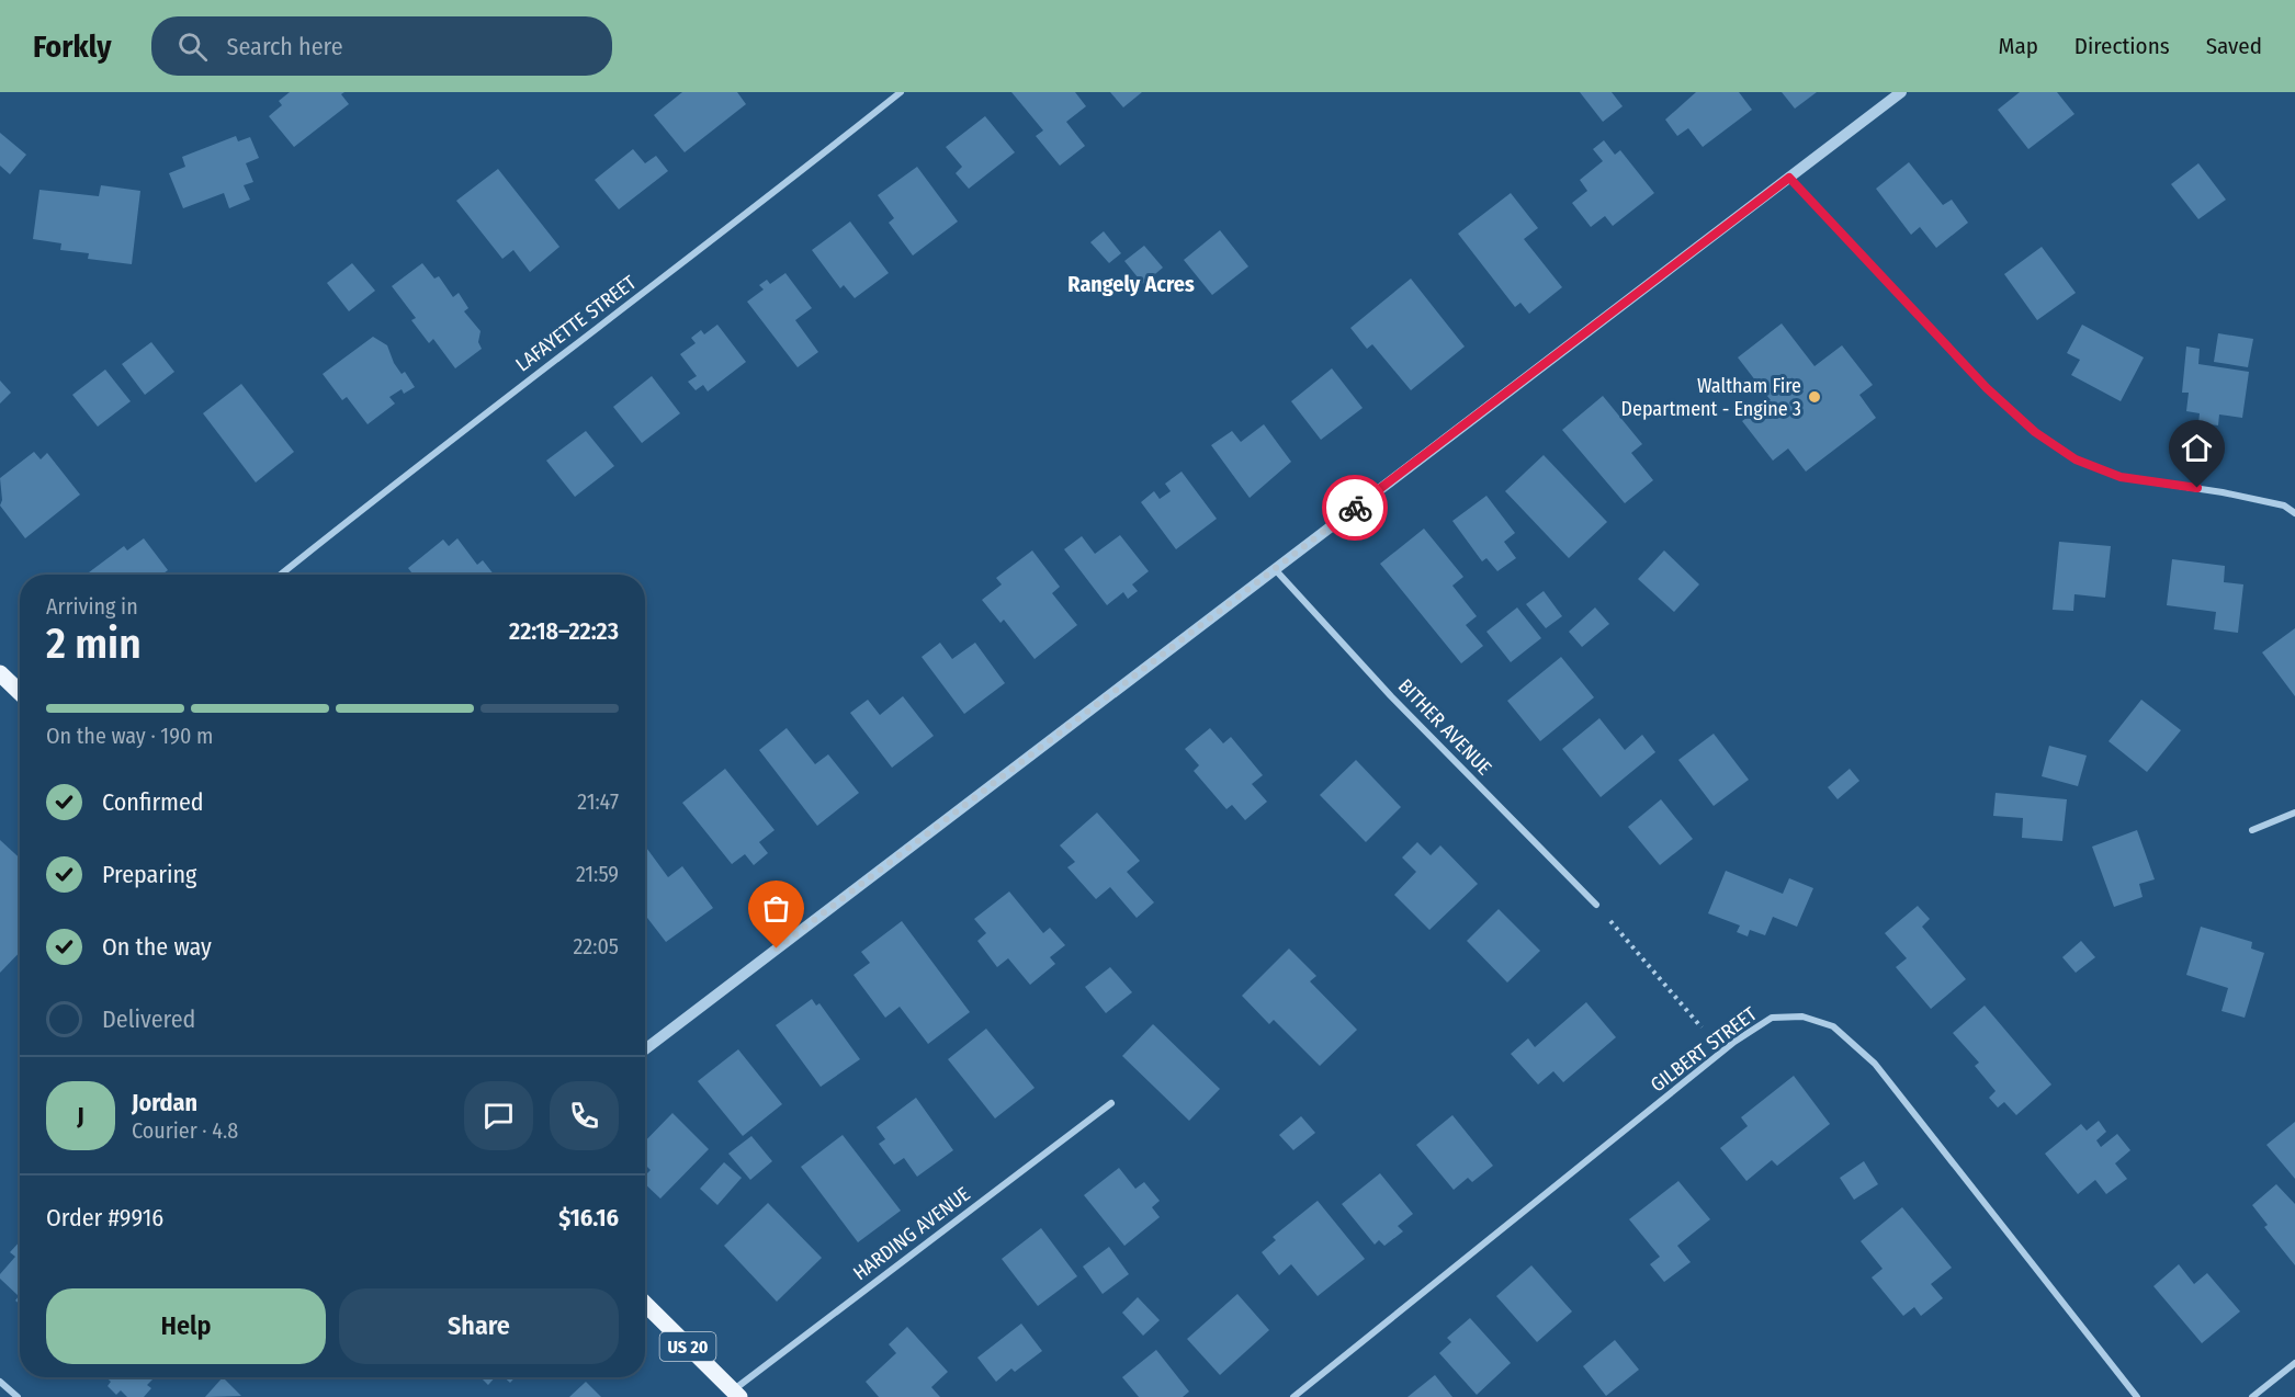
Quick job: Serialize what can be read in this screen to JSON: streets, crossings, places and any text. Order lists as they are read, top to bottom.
{
  "streets": {
    "main road": ["US 20"],
    "street": [
      "LAFAYETTE STREET",
      "BITHER AVENUE",
      "GILBERT STREET",
      "HARDING AVENUE"
    ]
  },
  "crossings": [
    ["HARDING AVENUE", "US 20"]
  ],
  "districts": ["Rangely Acres"],
  "places": ["Waltham Fire Department - Engine 3"],
  "page": {
    "header": "Forkly",
    "search": "Search here",
    "nav": ["Map", "Directions", "Saved"],
    "heading": ["2 min", "Arriving in", "22:18–22:23"],
    "panel": [
      "Jordan",
      "Courier · 4.8",
      "Order #9916",
      "$16.16"
    ],
    "bar": "On the way · 190 m",
    "list": [
      ["Confirmed", "21:47"],
      ["Preparing", "21:59"],
      ["On the way", "22:05"],
      "Delivered"
    ],
    "round": "J",
    "buttons": ["Help", "Share"]
  }
}
